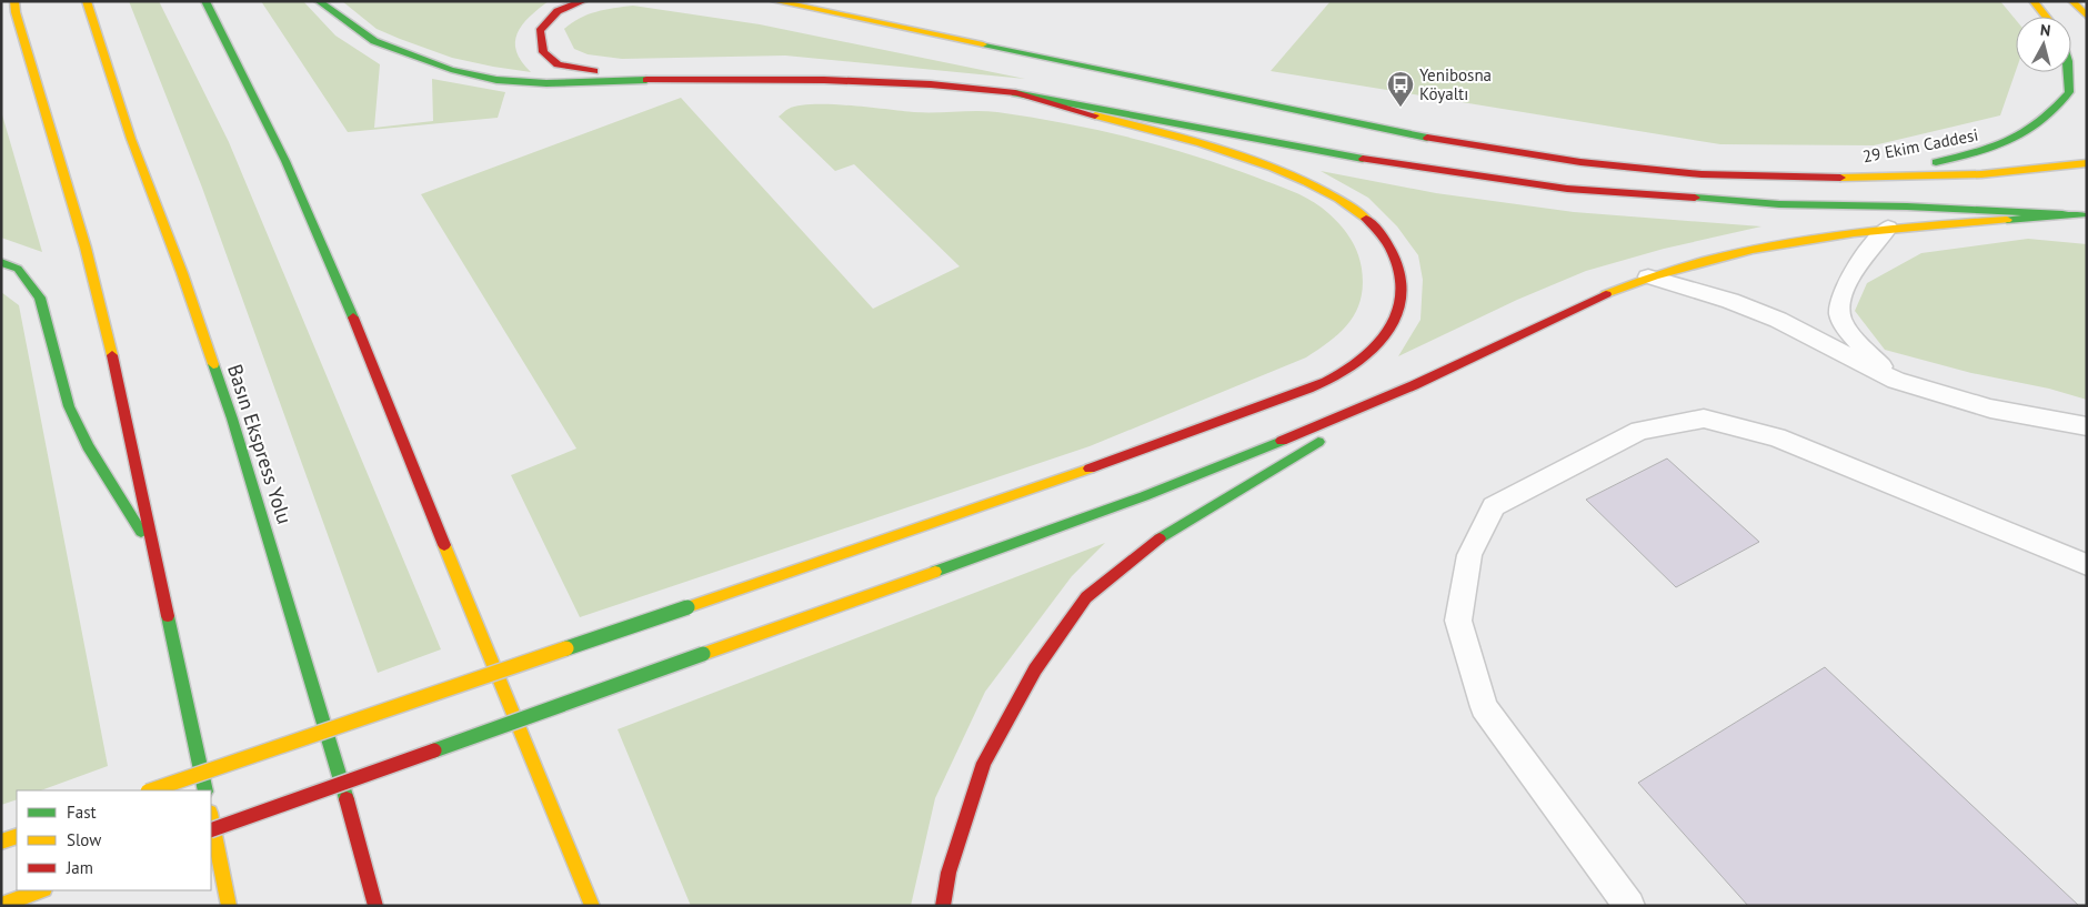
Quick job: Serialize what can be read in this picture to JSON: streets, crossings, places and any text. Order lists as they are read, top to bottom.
{
  "streets": {
    "main road": ["29 Ekim Caddesi", "Basın Ekspress Yolu"]
  },
  "places": {
    "bus stop": ["Yenibosna Köyaltı"]
  },
  "legend": ["Fast", "Slow", "Jam"],
  "north": "top"
}
